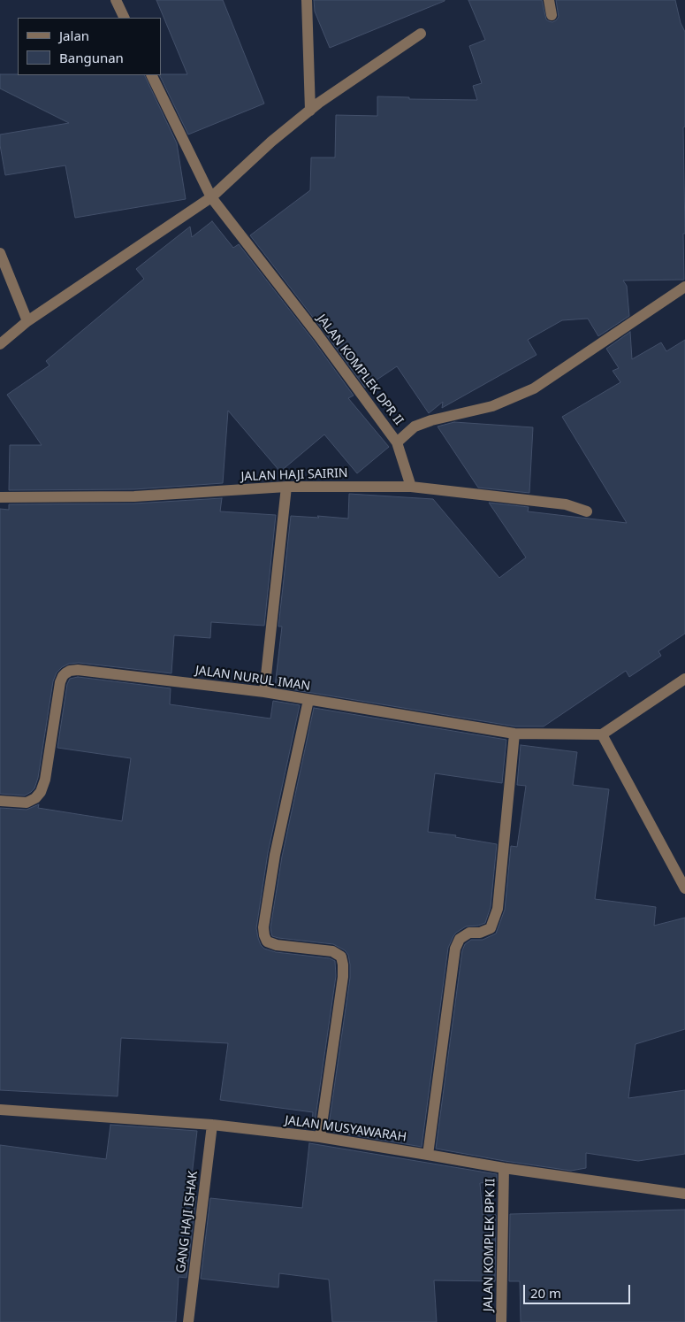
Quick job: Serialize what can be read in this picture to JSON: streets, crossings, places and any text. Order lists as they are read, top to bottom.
{
  "streets": {
    "street": [
      "JALAN KOMPLEK DPR II",
      "JALAN HAJI SAIRIN",
      "JALAN NURUL IMAN",
      "JALAN MUSYAWARAH",
      "GANG HAJI ISHAK",
      "JALAN KOMPLEK BPK II"
    ]
  },
  "crossings": [
    ["JALAN MUSYAWARAH", "GANG HAJI ISHAK"],
    ["JALAN MUSYAWARAH", "JALAN KOMPLEK BPK II"]
  ],
  "legend": ["Jalan", "Bangunan"],
  "scale_bar": "20 m"
}
